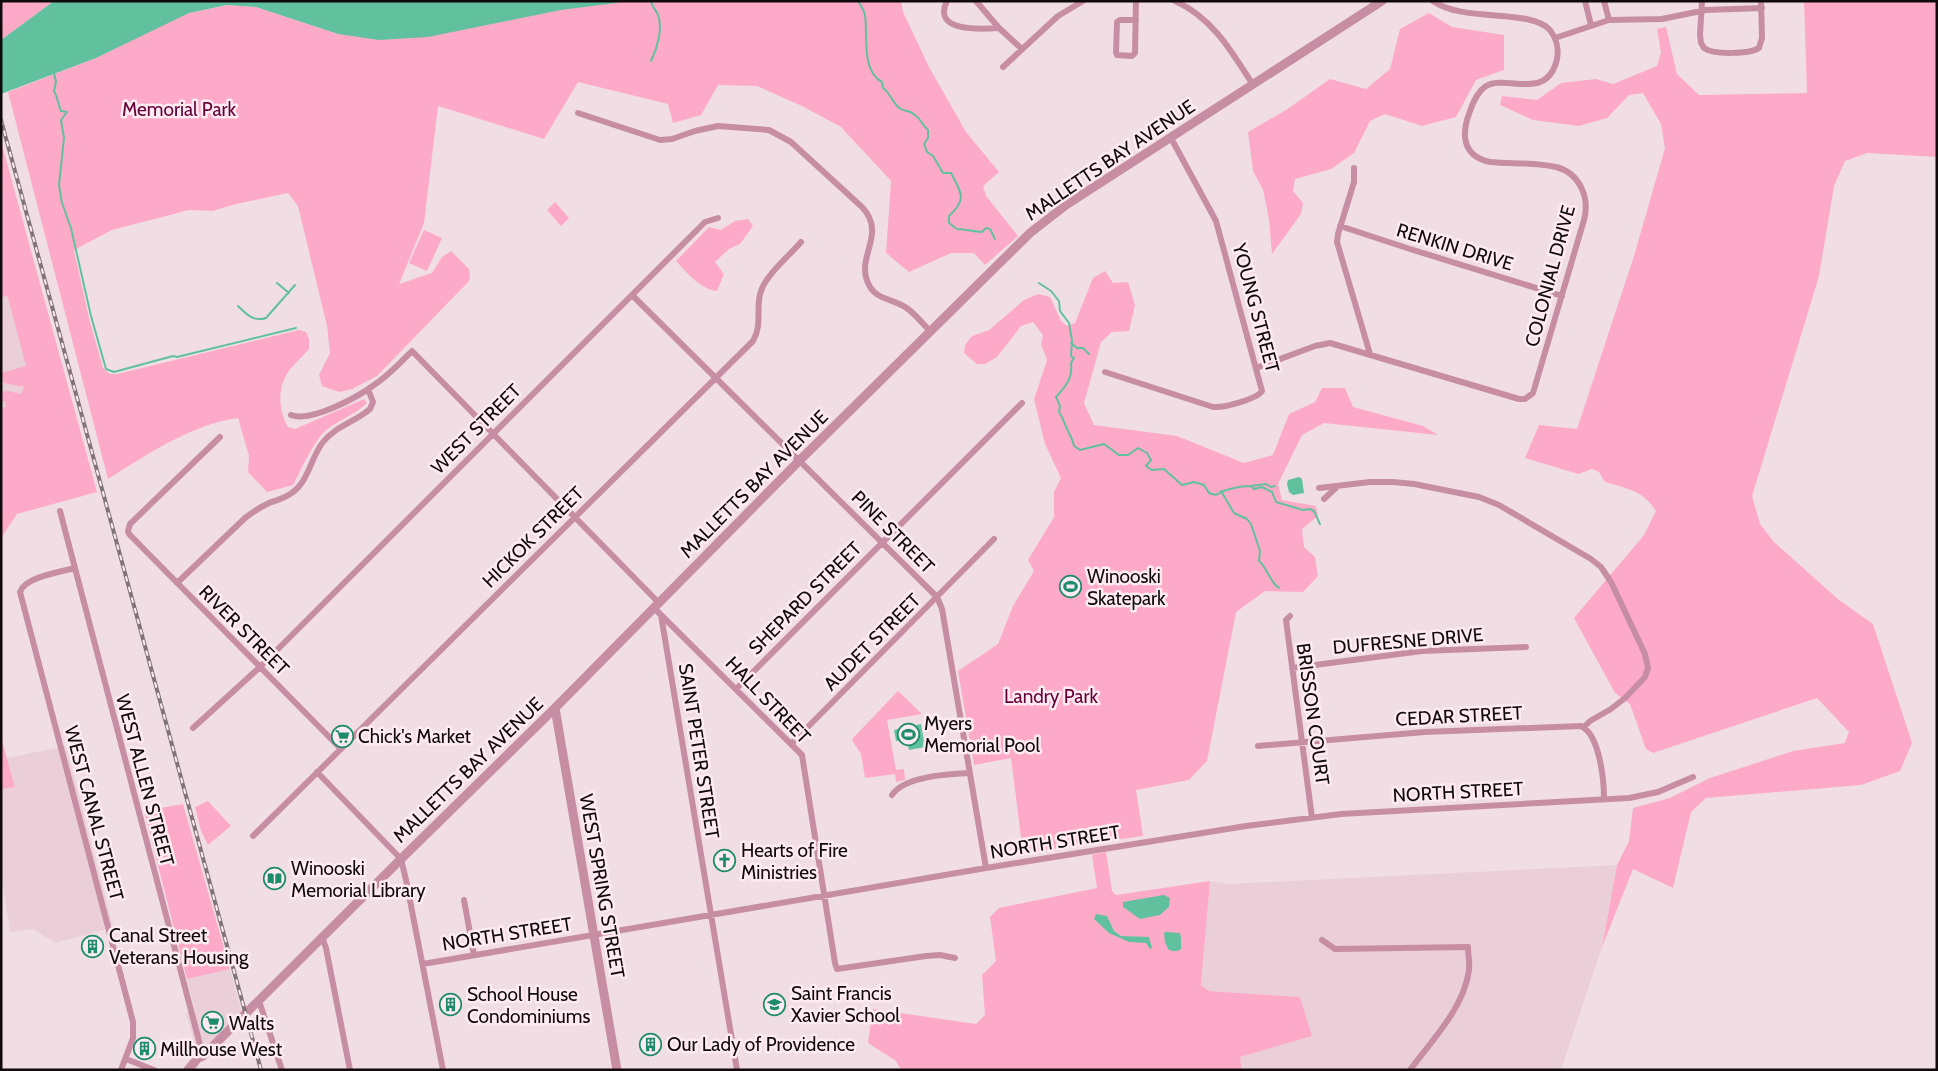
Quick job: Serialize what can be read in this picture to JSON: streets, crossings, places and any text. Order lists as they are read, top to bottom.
{
  "streets": {
    "street": [
      "MALLETTS BAY AVENUE",
      "RENKIN DRIVE",
      "COLONIAL DRIVE",
      "YOUNG STREET",
      "WEST STREET",
      "PINE STREET",
      "HICKOK STREET",
      "SHEPARD STREET",
      "RIVER STREET",
      "DUFRESNE DRIVE",
      "AUDET STREET",
      "HALL STREET",
      "BRISSON COURT",
      "CEDAR STREET",
      "SAINT PETER STREET",
      "WEST ALLEN STREET",
      "NORTH STREET",
      "WEST CANAL STREET",
      "WEST SPRING STREET"
    ]
  },
  "crossings": [
    ["MALLETTS BAY AVENUE", "YOUNG STREET"],
    ["MALLETTS BAY AVENUE", "PINE STREET"],
    ["MALLETTS BAY AVENUE", "HALL STREET"],
    ["MALLETTS BAY AVENUE", "WEST ALLEN STREET"],
    ["MALLETTS BAY AVENUE", "WEST SPRING STREET"],
    ["RENKIN DRIVE", "COLONIAL DRIVE"],
    ["COLONIAL DRIVE", "YOUNG STREET"],
    ["WEST STREET", "PINE STREET"],
    ["WEST STREET", "RIVER STREET"],
    ["WEST STREET", "HALL STREET"],
    ["PINE STREET", "HICKOK STREET"],
    ["PINE STREET", "SHEPARD STREET"],
    ["PINE STREET", "AUDET STREET"],
    ["PINE STREET", "NORTH STREET"],
    ["HICKOK STREET", "RIVER STREET"],
    ["HICKOK STREET", "HALL STREET"],
    ["SHEPARD STREET", "HALL STREET"],
    ["DUFRESNE DRIVE", "BRISSON COURT"],
    ["AUDET STREET", "HALL STREET"],
    ["HALL STREET", "SAINT PETER STREET"],
    ["HALL STREET", "NORTH STREET"],
    ["BRISSON COURT", "CEDAR STREET"],
    ["BRISSON COURT", "NORTH STREET"],
    ["SAINT PETER STREET", "NORTH STREET"],
    ["WEST ALLEN STREET", "WEST CANAL STREET"],
    ["NORTH STREET", "WEST SPRING STREET"]
  ],
  "parks": ["Memorial Park", "Landry Park"],
  "places": {
    "sports": ["Winooski Skatepark", "Myers Memorial Pool"],
    "supermarket": ["Chick's Market", "Walts"],
    "church": ["Hearts of Fire Ministries"],
    "library": ["Winooski Memorial Library"],
    "building": [
      "Canal Street Veterans Housing",
      "School House Condominiums",
      "Our Lady of Providence",
      "Millhouse West"
    ],
    "school or university": ["Saint Francis Xavier School"]
  }
}
